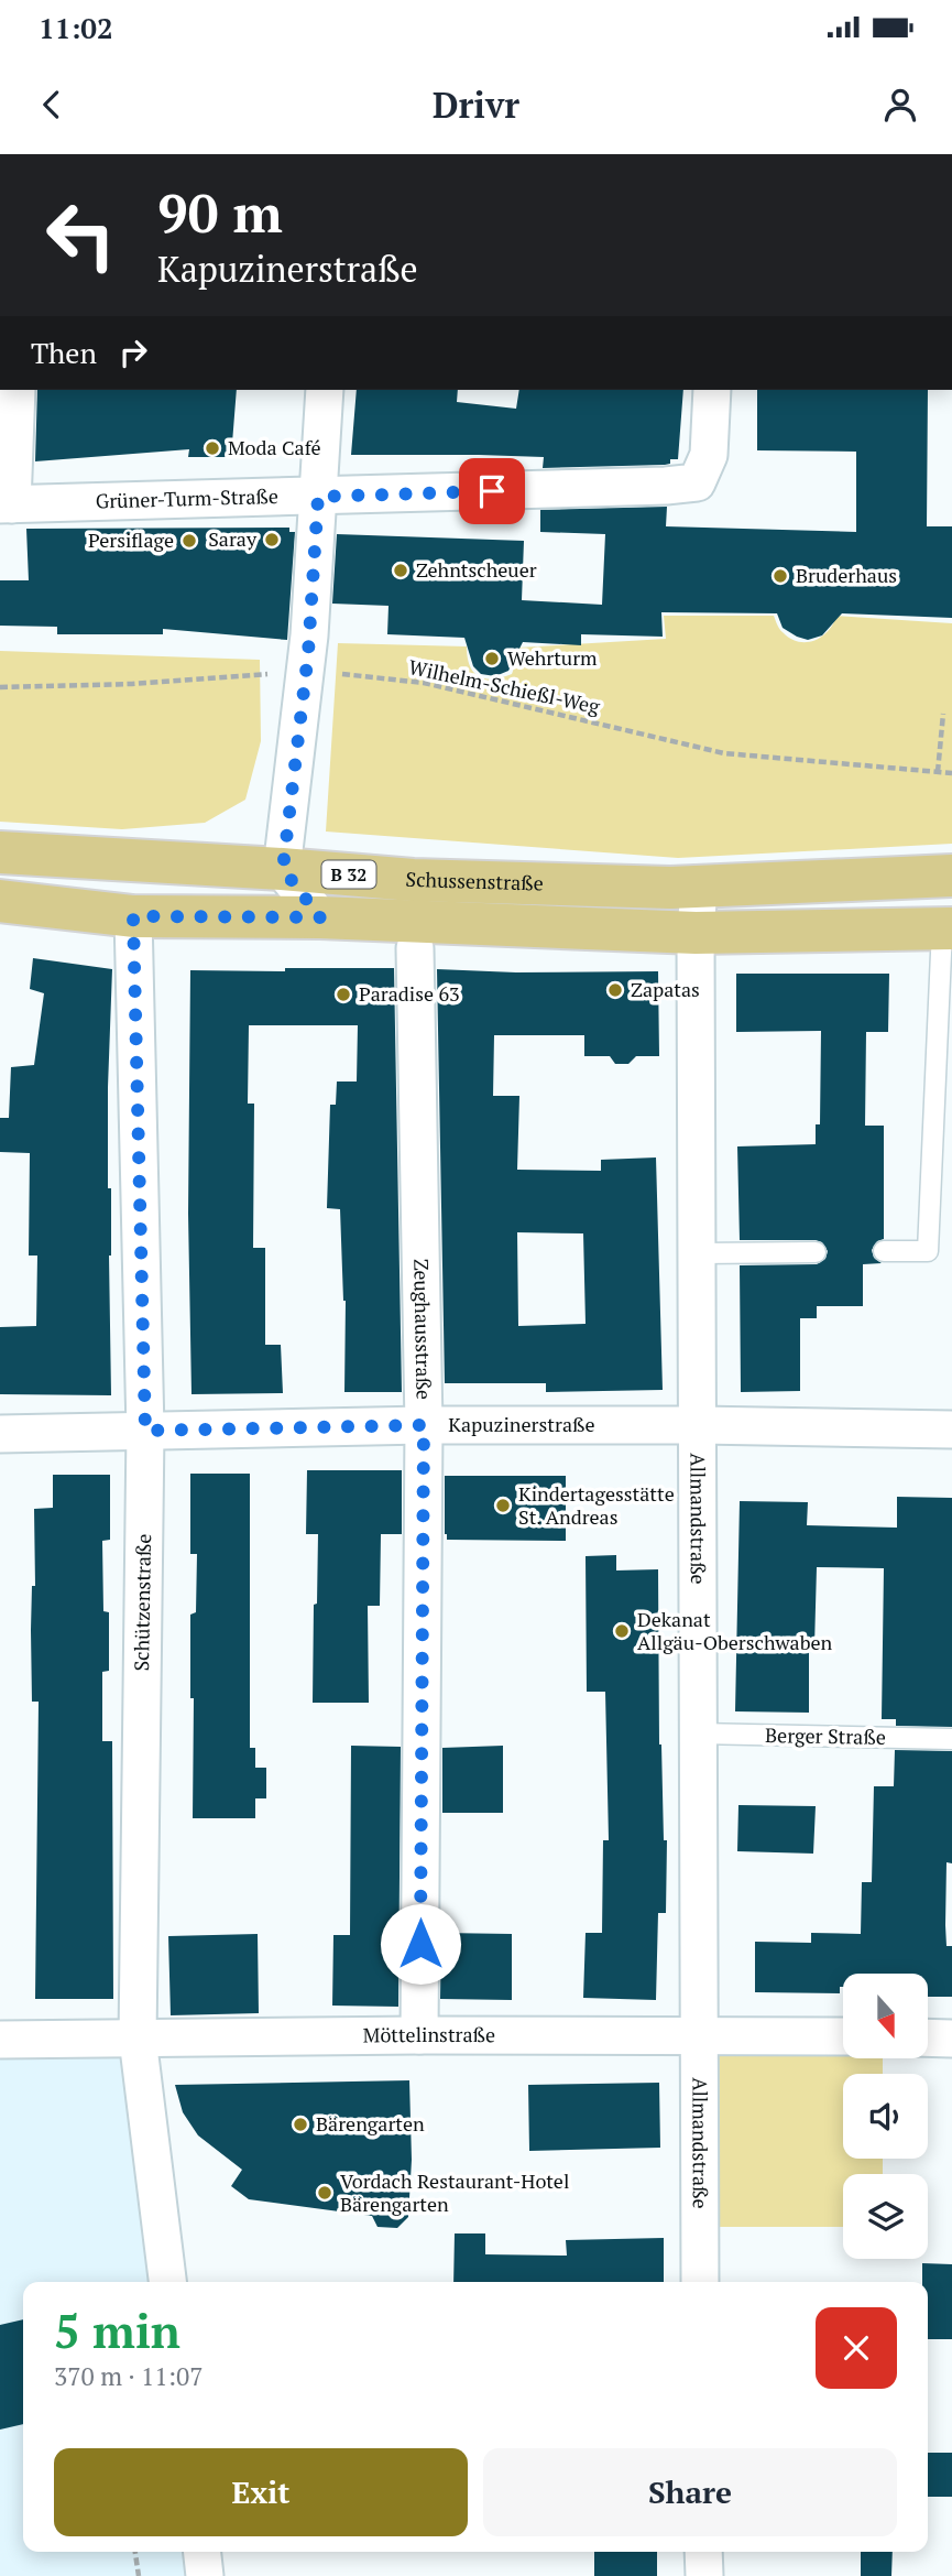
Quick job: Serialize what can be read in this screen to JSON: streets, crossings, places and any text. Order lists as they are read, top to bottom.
{
  "streets": {
    "main road": ["B 32", "Schussenstraße"],
    "street": [
      "Grüner-Turm-Straße",
      "Zeughausstraße",
      "Kapuzinerstraße",
      "Allmandstraße",
      "Schützenstraße",
      "Möttelinstraße"
    ],
    "lane": ["Berger Straße"],
    "path": ["Wilhelm-Schießl-Weg"]
  },
  "crossings": [
    ["Schussenstraße", "Allmandstraße"],
    ["Zeughausstraße", "Kapuzinerstraße"],
    ["Zeughausstraße", "Möttelinstraße"],
    ["Kapuzinerstraße", "Allmandstraße"],
    ["Kapuzinerstraße", "Schützenstraße"],
    ["Allmandstraße", "Berger Straße"],
    ["Allmandstraße", "Möttelinstraße"],
    ["Schützenstraße", "Möttelinstraße"]
  ],
  "places": [
    "Moda Café",
    "Saray",
    "Persiflage",
    "Zehntscheuer",
    "Bruderhaus",
    "Wehrturm",
    "Zapatas",
    "Paradise 63",
    "Kindertagesstätte St. Andreas",
    "Dekanat Allgäu-Oberschwaben",
    "Bärengarten",
    "Vordach Restaurant-Hotel Bärengarten"
  ],
  "north": "bottom",
  "page": {
    "status": "11:02",
    "header": "Drivr",
    "turn": ["90 m", "Kapuzinerstraße"],
    "then": "Then",
    "heading": ["5 min", "370 m · 11:07"],
    "buttons": ["Exit", "Share"]
  }
}
